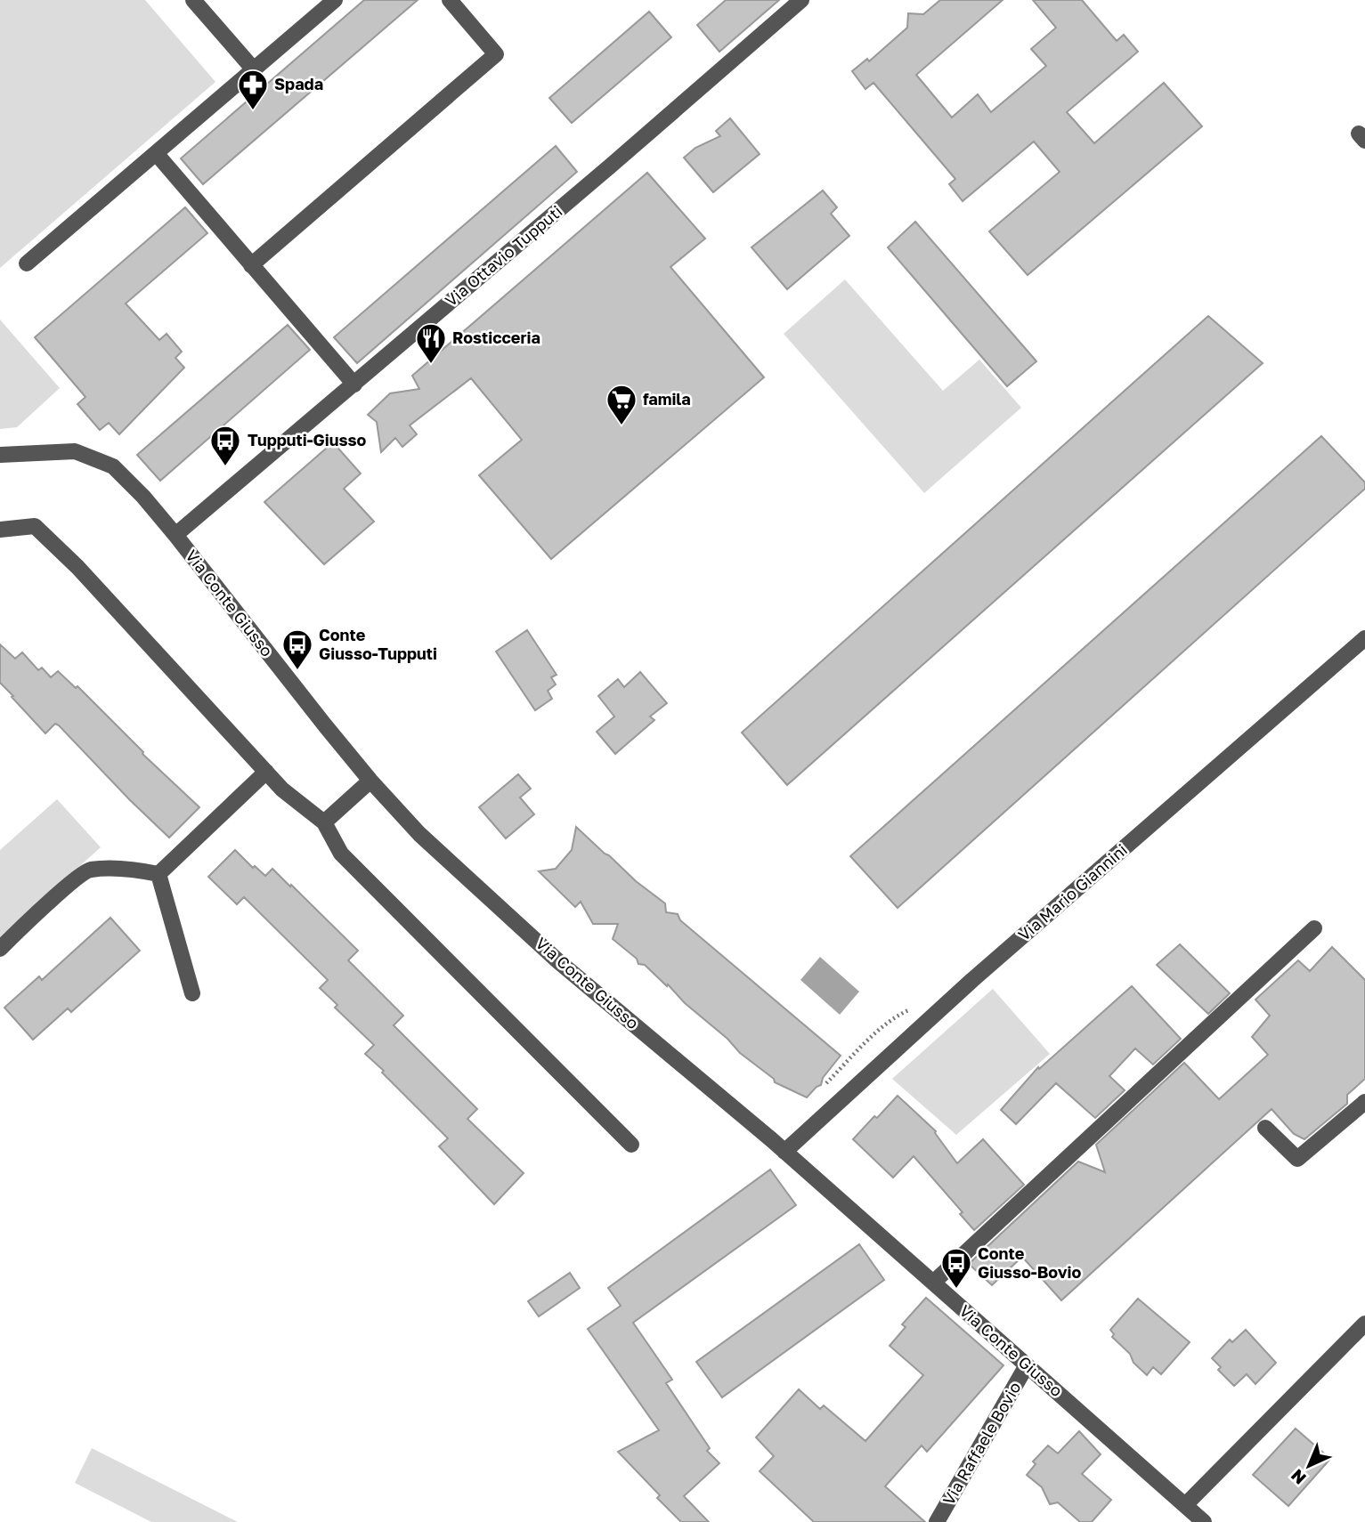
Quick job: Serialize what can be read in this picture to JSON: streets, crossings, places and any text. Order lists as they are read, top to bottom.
{
  "streets": {
    "street": [
      "Via Ottavio Tupputi",
      "Via Conte Giusso",
      "Via Mario Giannini",
      "Via Raffaele Bovio"
    ]
  },
  "crossings": [
    ["Via Ottavio Tupputi", "Via Conte Giusso"],
    ["Via Conte Giusso", "Via Mario Giannini"],
    ["Via Conte Giusso", "Via Raffaele Bovio"]
  ],
  "places": {
    "pharmacy": ["Spada"],
    "restaurant": ["Rosticceria"],
    "supermarket": ["famila"],
    "bus stop": ["Tupputi-Giusso", "Conte Giusso-Tupputi", "Conte Giusso-Bovio"]
  },
  "north": "bottom left"
}
